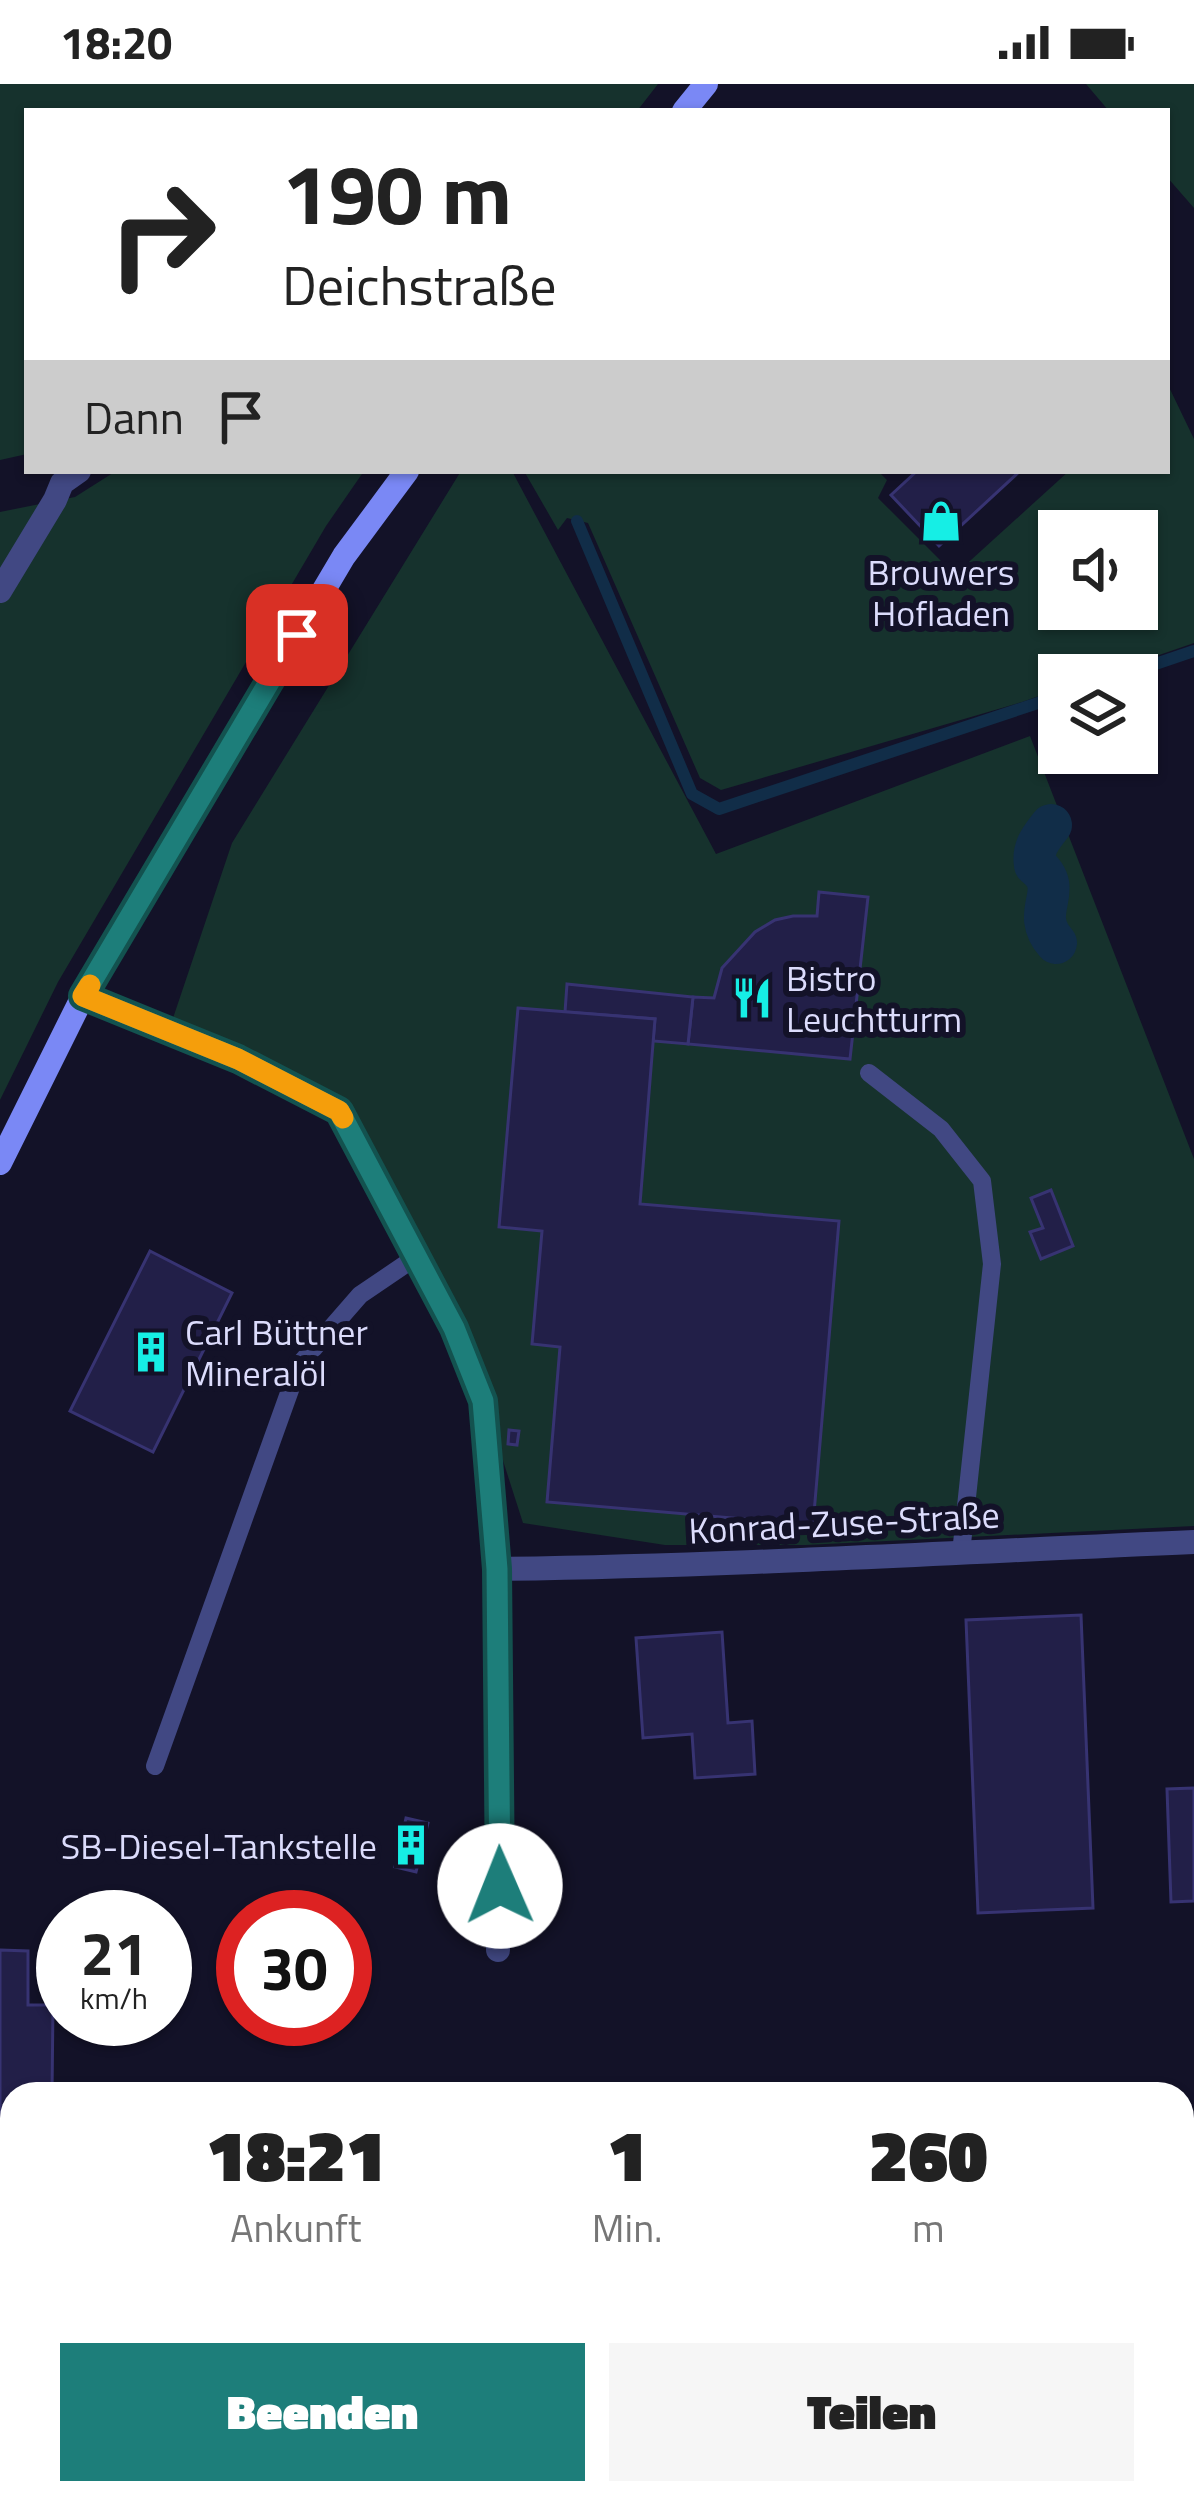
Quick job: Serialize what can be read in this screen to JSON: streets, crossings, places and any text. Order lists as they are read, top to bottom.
{
  "streets": {
    "street": ["Konrad-Zuse-Straße"]
  },
  "places": {
    "shop": ["Brouwers Hofladen"],
    "restaurant": ["Bistro Leuchtturm"],
    "building": ["Carl Büttner Mineralöl", "SB-Diesel-Tankstelle"]
  },
  "page": {
    "status": "18:20",
    "turn": ["190 m", "Deichstraße"],
    "then": "Dann",
    "speed": "21 km/h",
    "limit": "30",
    "eta": [
      "18:21",
      "Ankunft",
      "1",
      "Min.",
      "260",
      "m"
    ],
    "buttons": ["Beenden", "Teilen"]
  }
}
